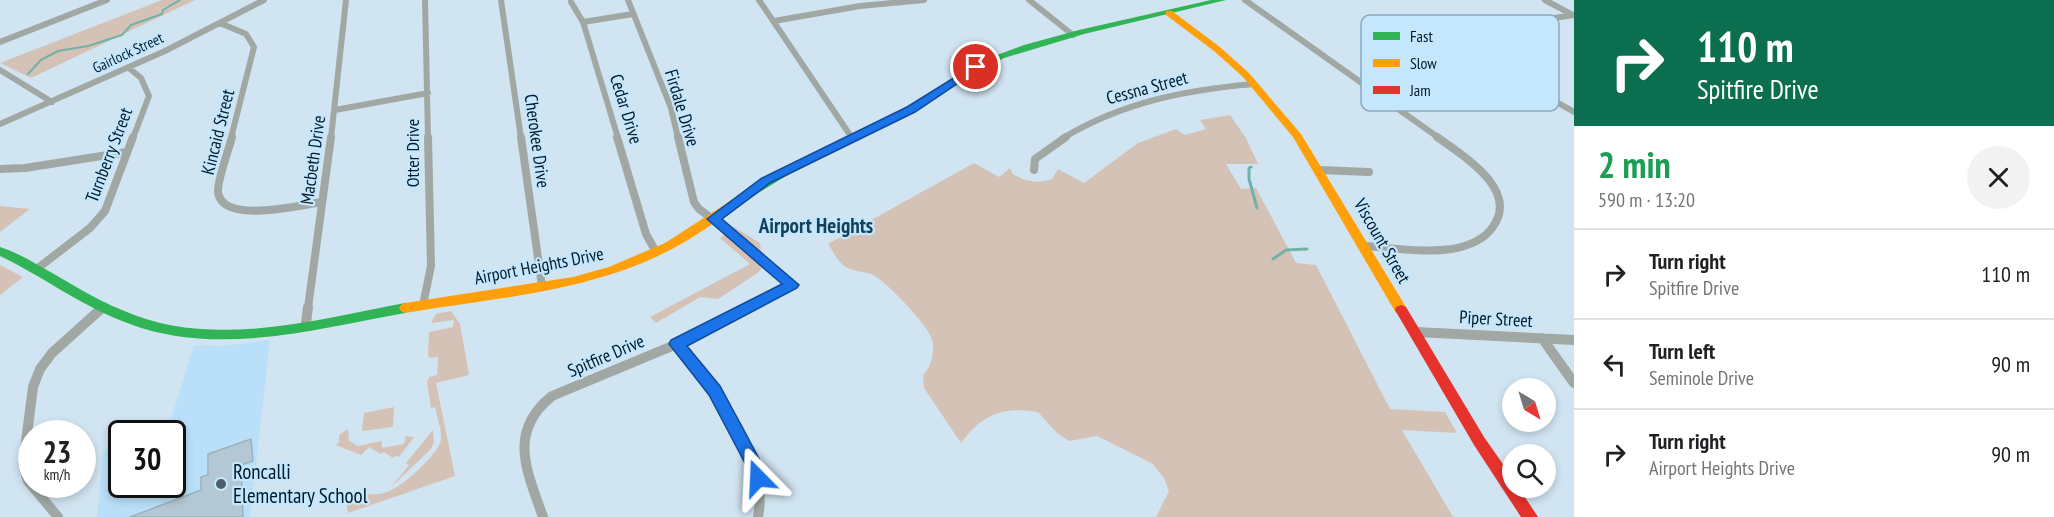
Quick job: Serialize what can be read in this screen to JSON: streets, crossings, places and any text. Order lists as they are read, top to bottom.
{
  "streets": {
    "street": [
      "Gairlock Street",
      "Cessna Street",
      "Firdale Drive",
      "Cedar Drive",
      "Kincaid Street",
      "Cherokee Drive",
      "Otter Drive",
      "Turnberry Street",
      "Macbeth Drive",
      "Viscount Street",
      "Airport Heights Drive",
      "Piper Street",
      "Spitfire Drive"
    ]
  },
  "crossings": [
    ["Gairlock Street", "Kincaid Street"],
    ["Gairlock Street", "Turnberry Street"],
    ["Cessna Street", "Viscount Street"],
    ["Firdale Drive", "Airport Heights Drive"],
    ["Firdale Drive", "Spitfire Drive"],
    ["Cedar Drive", "Airport Heights Drive"],
    ["Kincaid Street", "Macbeth Drive"],
    ["Cherokee Drive", "Airport Heights Drive"],
    ["Otter Drive", "Airport Heights Drive"],
    ["Turnberry Street", "Airport Heights Drive"],
    ["Macbeth Drive", "Airport Heights Drive"],
    ["Viscount Street", "Airport Heights Drive"],
    ["Viscount Street", "Piper Street"]
  ],
  "districts": ["Airport Heights"],
  "places": ["Roncalli Elementary School"],
  "legend": ["Fast", "Slow", "Jam"],
  "north": "bottom right",
  "page": {
    "turn": ["110 m", "Spitfire Drive"],
    "heading": ["2 min", "590 m · 13:20"],
    "list": [
      {
        "name": "Turn right",
        "note": "Spitfire Drive",
        "value": "110 m"
      },
      {
        "name": "Turn left",
        "note": "Seminole Drive",
        "value": "90 m"
      },
      {
        "name": "Turn right",
        "note": "Airport Heights Drive",
        "value": "90 m"
      }
    ],
    "speed": "23 km/h",
    "limit": "30"
  }
}
